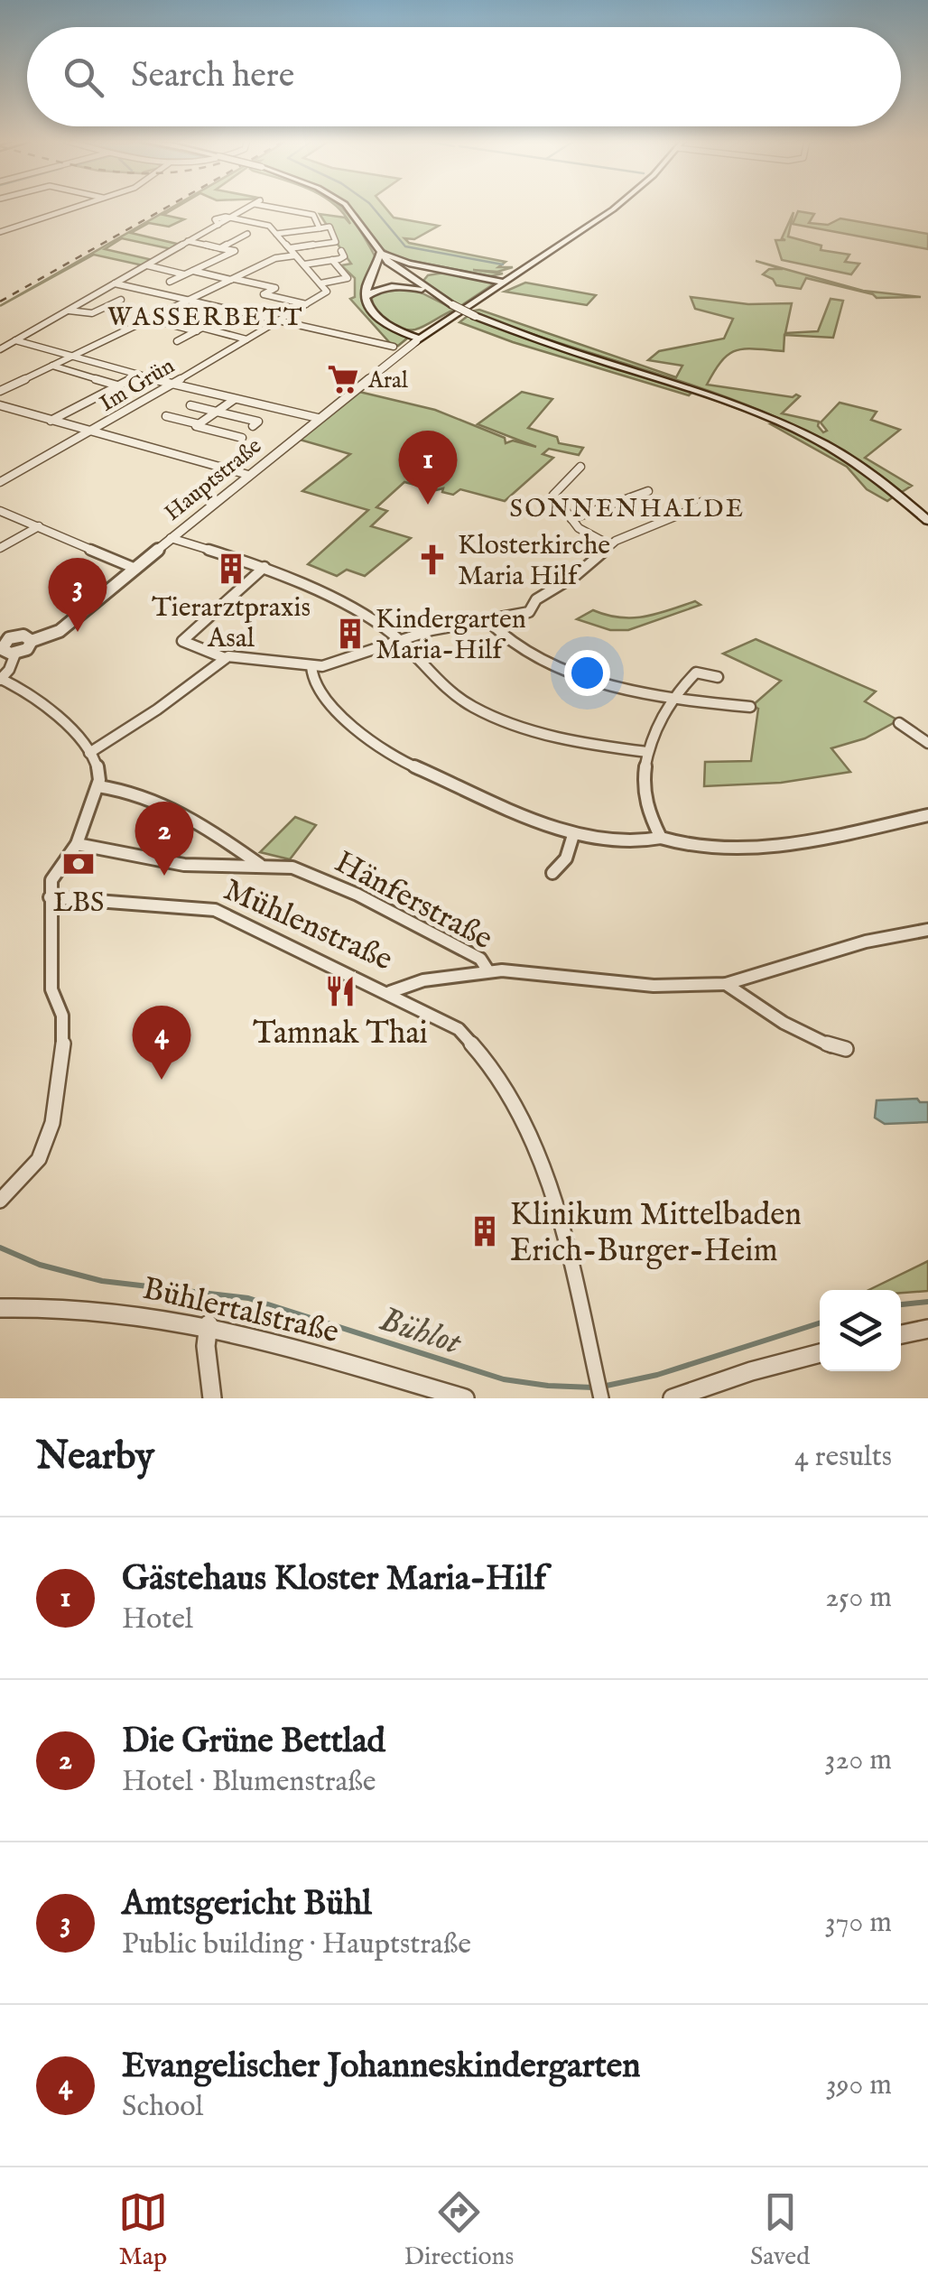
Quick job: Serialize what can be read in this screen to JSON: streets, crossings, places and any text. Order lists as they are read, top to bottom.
{
  "streets": {
    "street": [
      "Im Grün",
      "Hauptstraße",
      "Hänferstraße",
      "Mühlenstraße",
      "Bühlertalstraße"
    ]
  },
  "crossings": [
    ["Hänferstraße", "Mühlenstraße"]
  ],
  "districts": ["WASSERBETT", "SONNENHALDE"],
  "water": ["Bühlot"],
  "places": {
    "supermarket": ["Aral"],
    "church": ["Klosterkirche Maria Hilf"],
    "building": ["Tierarztpraxis Asal", "Kindergarten Maria-Hilf", "Klinikum Mittelbaden Erich-Burger-Heim"],
    "bank": ["LBS"],
    "restaurant": ["Tamnak Thai"]
  },
  "page": {
    "search": "Search here",
    "pins": [
      "1",
      "3",
      "2",
      "4"
    ],
    "heading": ["Nearby", "4 results"],
    "list": [
      {
        "mark": "1",
        "name": "Gästehaus Kloster Maria-Hilf",
        "note": "Hotel",
        "value": "250 m"
      },
      {
        "mark": "2",
        "name": "Die Grüne Bettlad",
        "note": "Hotel · Blumenstraße",
        "value": "320 m"
      },
      {
        "mark": "3",
        "name": "Amtsgericht Bühl",
        "note": "Public building · Hauptstraße",
        "value": "370 m"
      },
      {
        "mark": "4",
        "name": "Evangelischer Johanneskindergarten",
        "note": "School",
        "value": "390 m"
      }
    ],
    "nav": ["Map", "Directions", "Saved"]
  }
}
